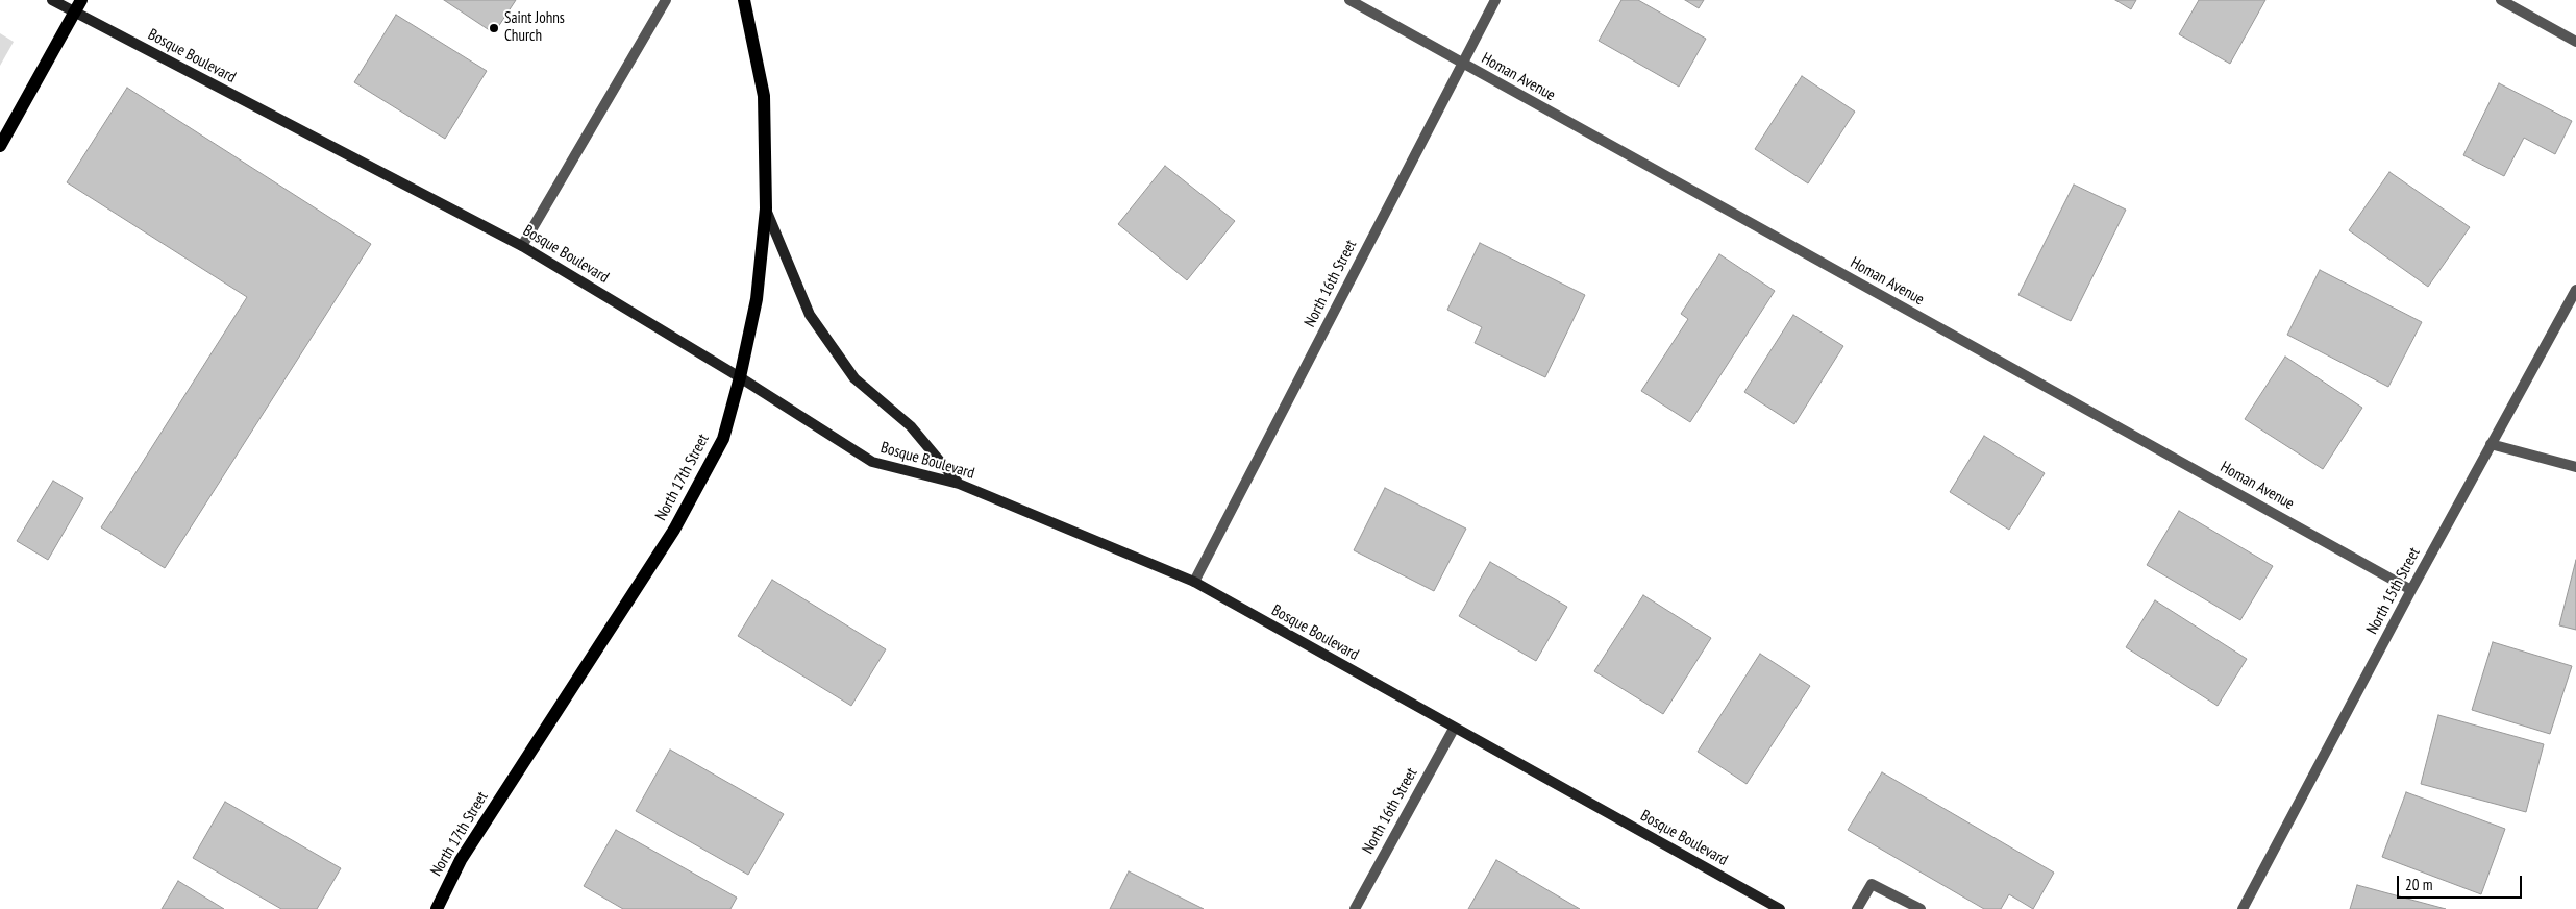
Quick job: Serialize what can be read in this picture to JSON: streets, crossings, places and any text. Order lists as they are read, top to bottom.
{
  "streets": {
    "main road": ["Bosque Boulevard", "North 17th Street"],
    "street": ["Homan Avenue", "North 16th Street", "North 15th Street"]
  },
  "crossings": [
    ["Bosque Boulevard", "North 16th Street"],
    ["Bosque Boulevard", "North 17th Street"],
    ["Homan Avenue", "North 16th Street"],
    ["Homan Avenue", "North 15th Street"]
  ],
  "places": ["Saint Johns Church"],
  "scale_bar": "20 m"
}
